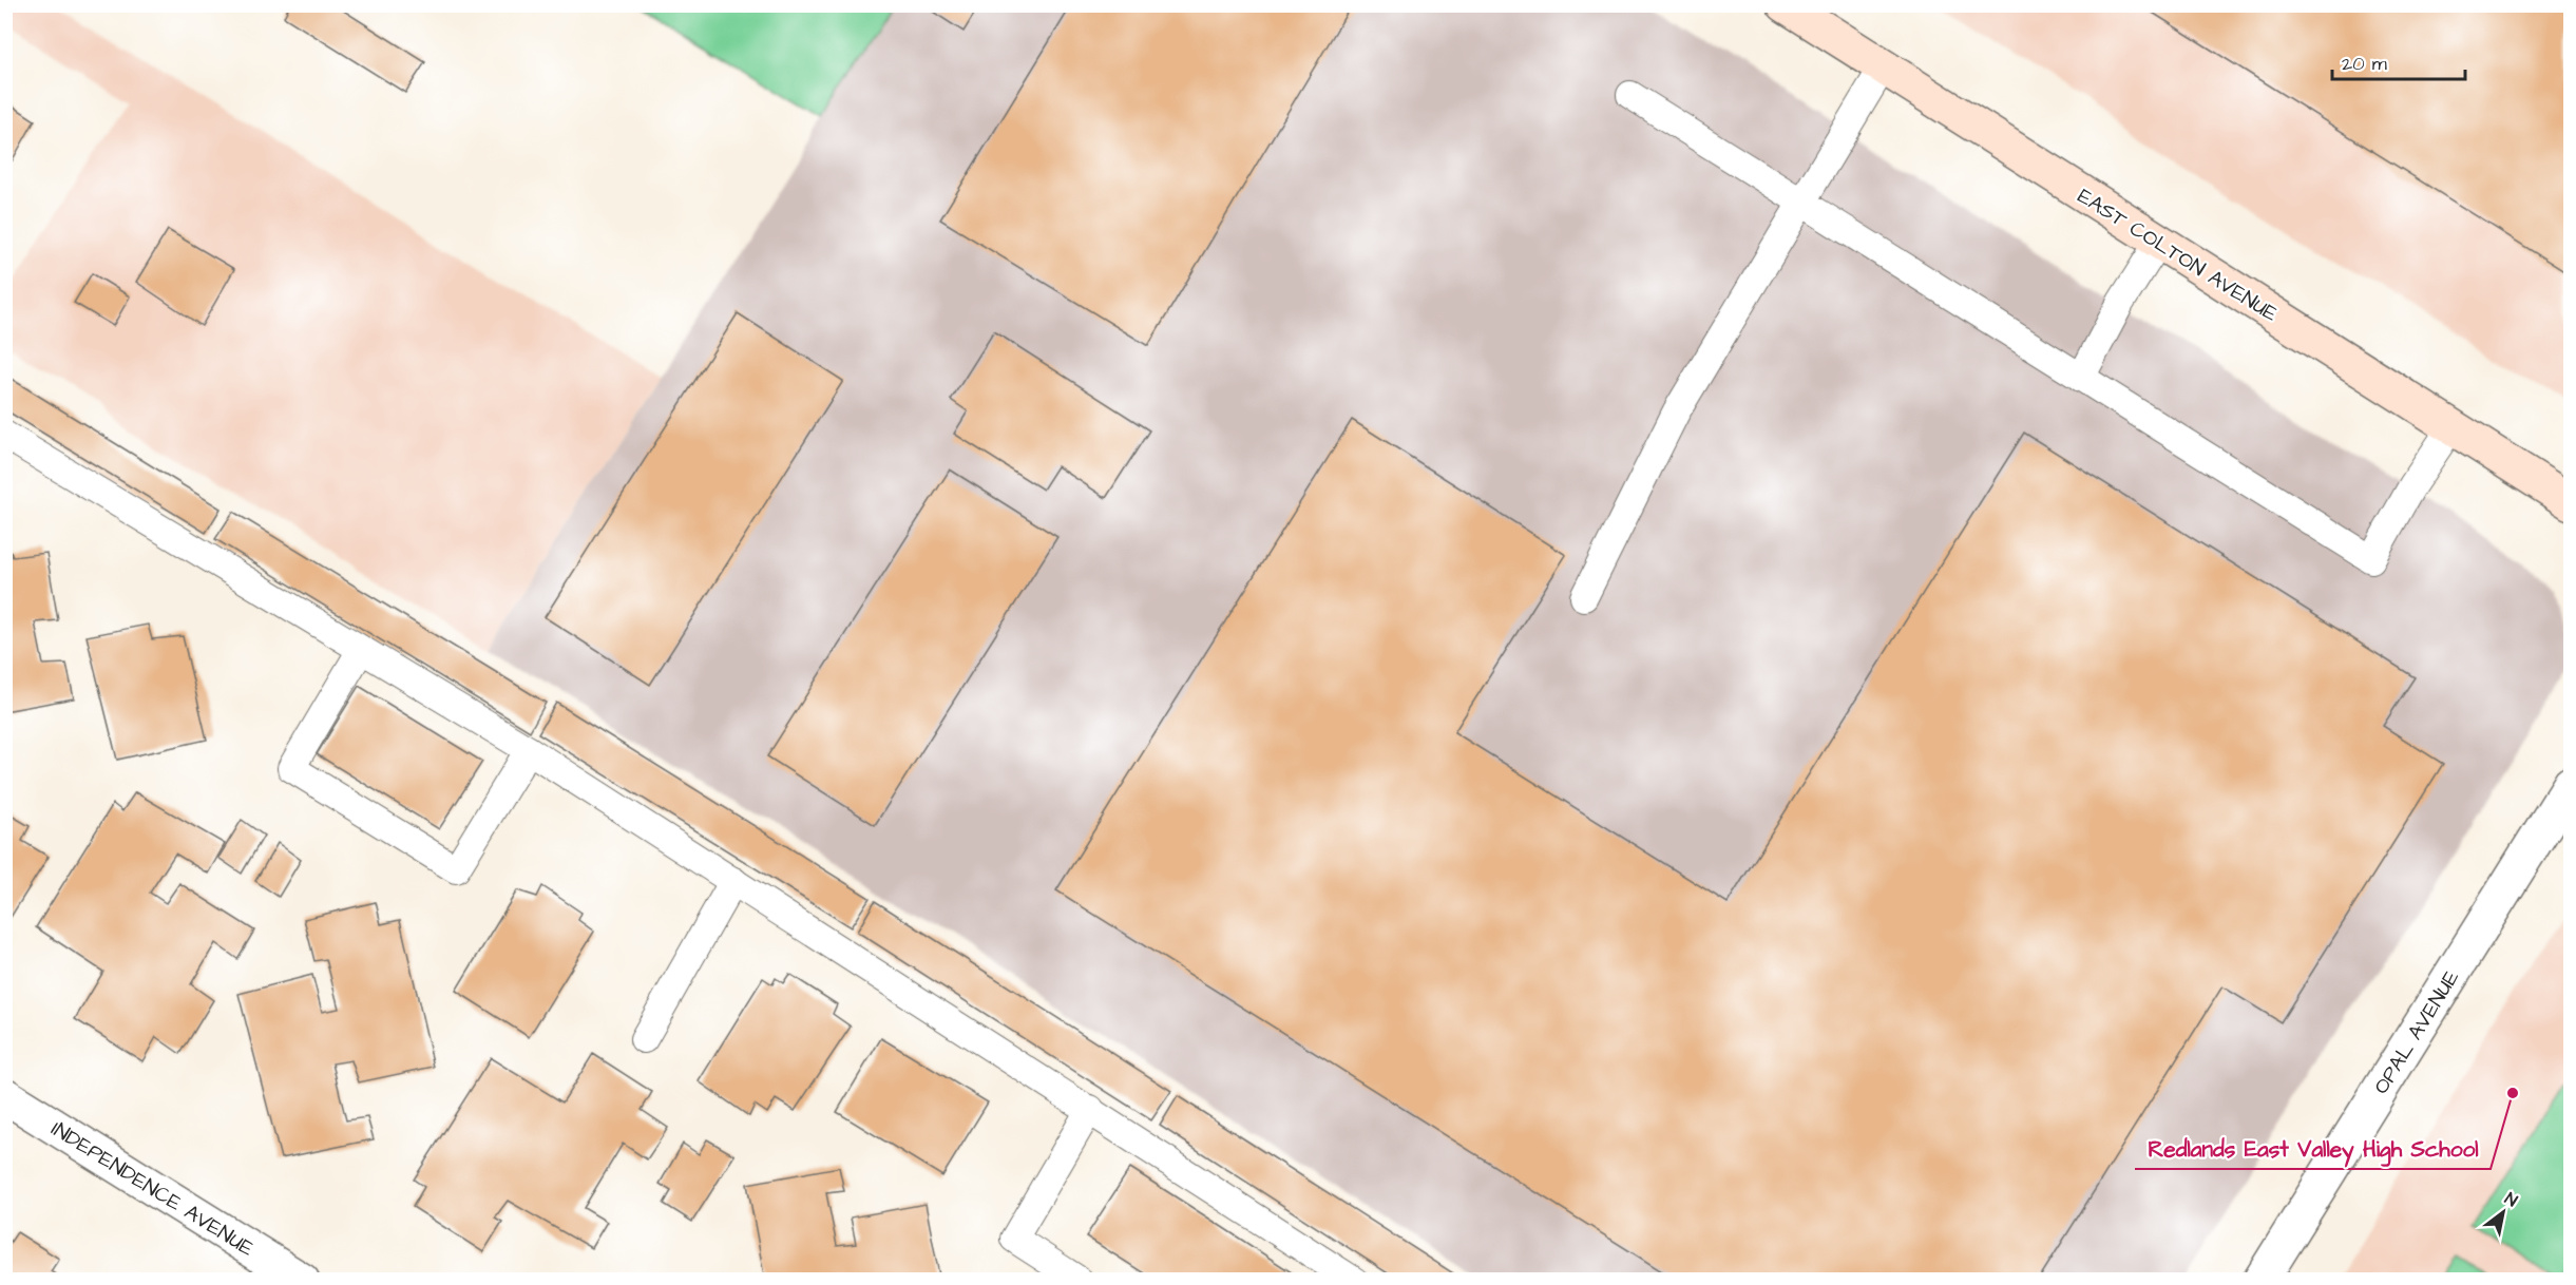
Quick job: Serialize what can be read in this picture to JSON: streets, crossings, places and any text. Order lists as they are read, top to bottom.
{
  "streets": {
    "street": ["EAST COLTON AVENUE", "OPAL AVENUE", "INDEPENDENCE AVENUE"]
  },
  "places": ["Redlands East Valley High School"],
  "scale_bar": "20 m",
  "north": "top right"
}
